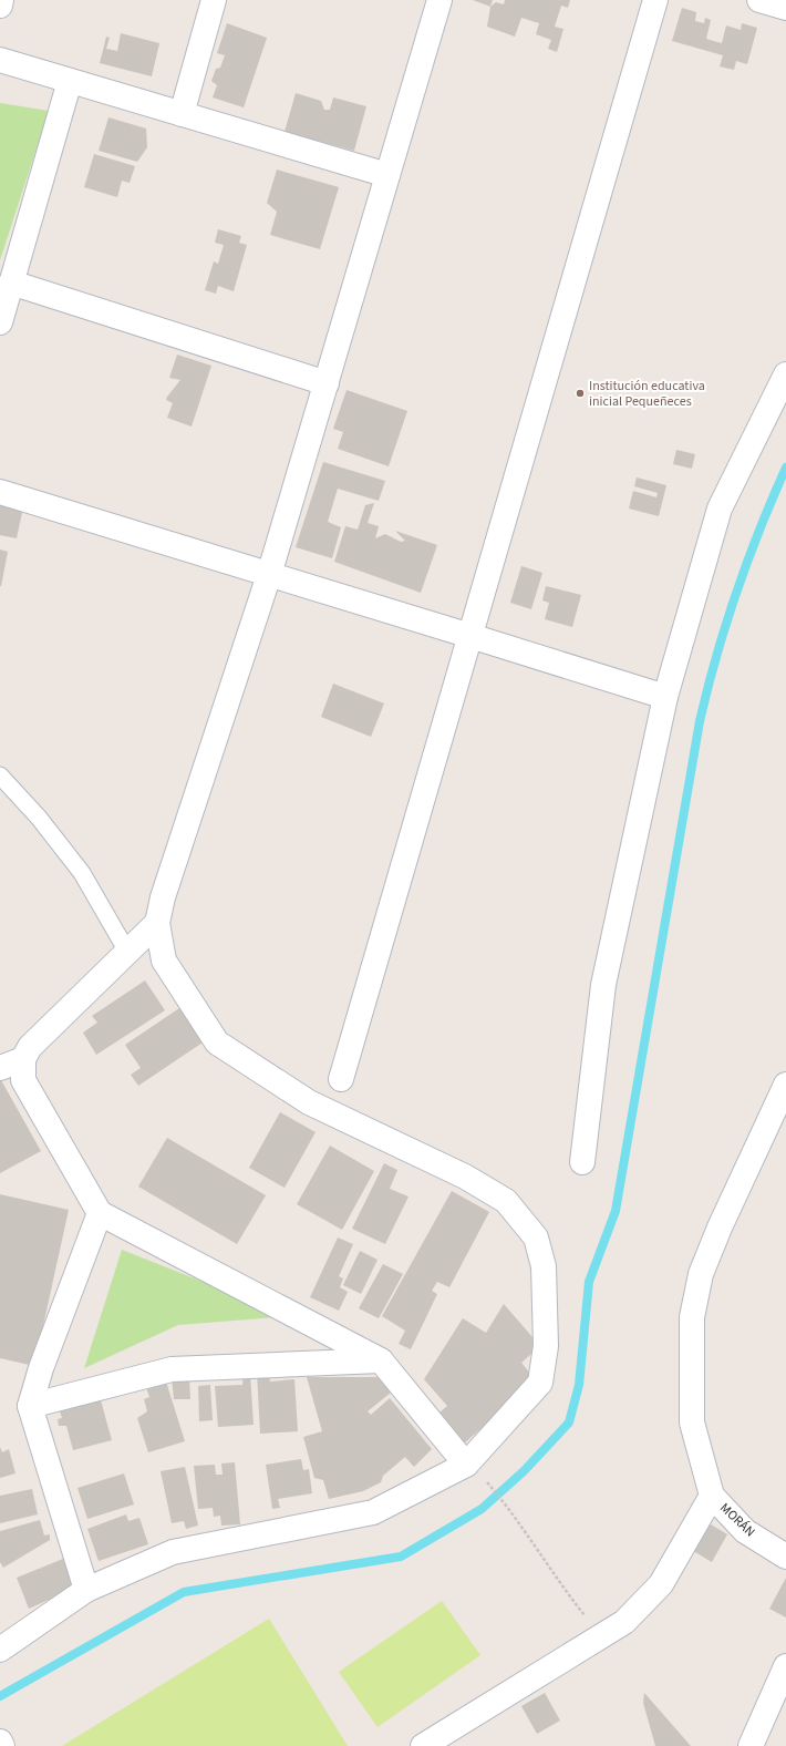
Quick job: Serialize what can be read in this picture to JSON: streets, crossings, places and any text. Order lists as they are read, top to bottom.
{
  "streets": {
    "street": ["MORÁN"]
  },
  "places": ["Institución educativa inicial Pequeñeces"]
}
